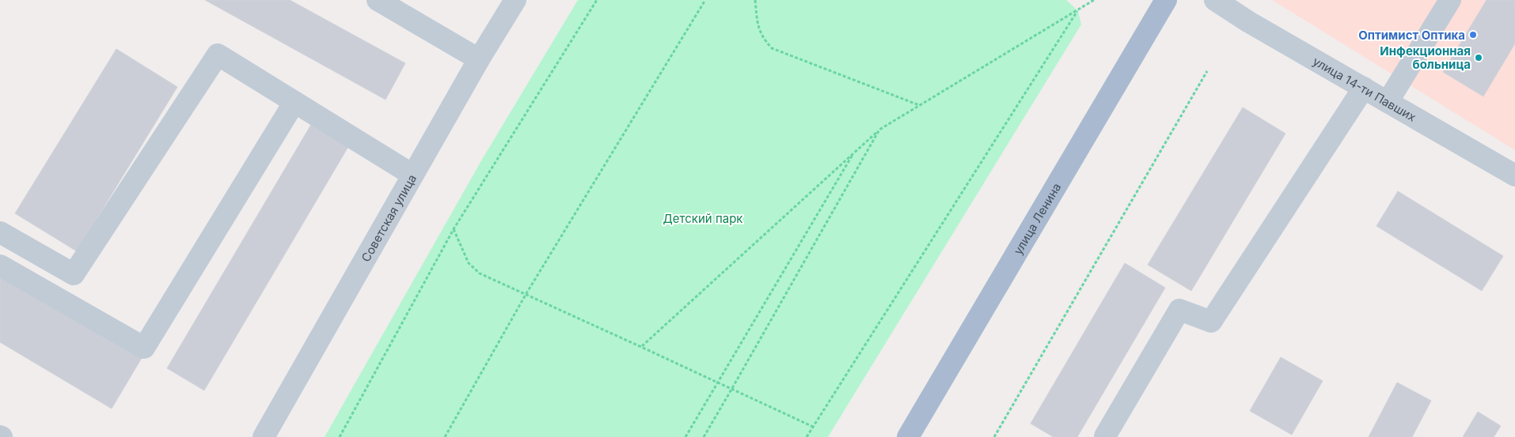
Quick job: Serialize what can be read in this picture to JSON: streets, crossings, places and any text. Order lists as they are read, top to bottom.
{
  "streets": {
    "main road": ["улица Ленина"],
    "street": ["улица 14-ти Павших", "Советская улица"]
  },
  "parks": ["Детский парк"],
  "places": ["Оптимист Оптика", "Инфекционная больница"]
}
